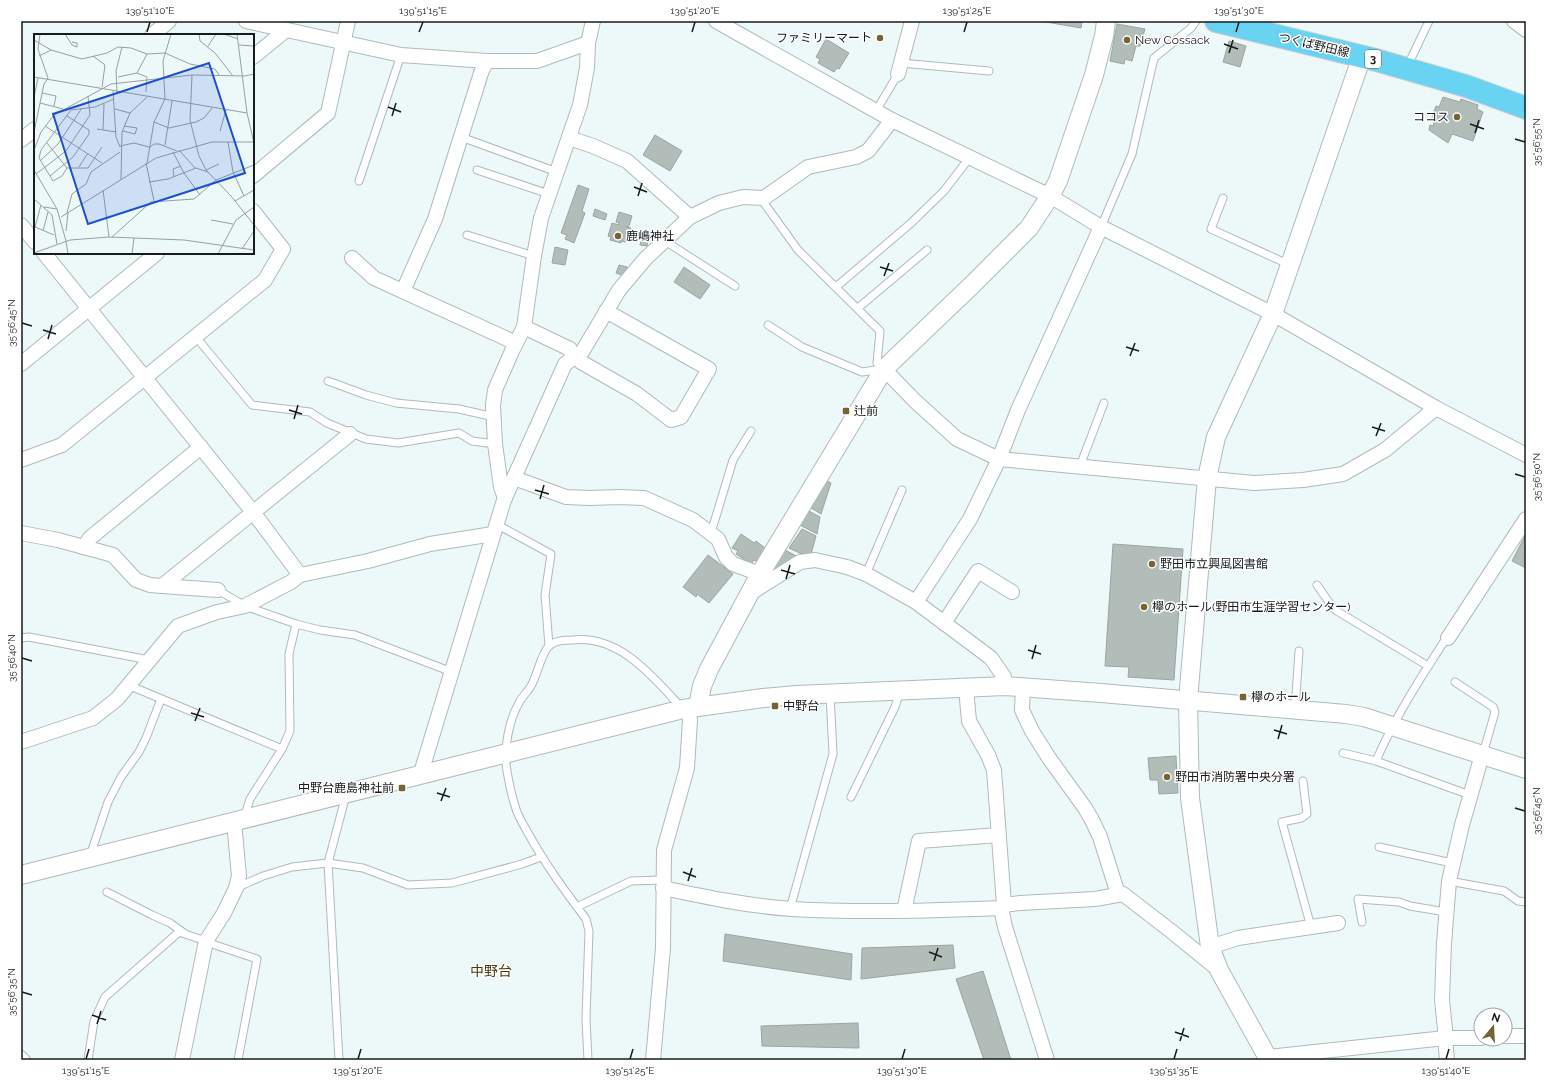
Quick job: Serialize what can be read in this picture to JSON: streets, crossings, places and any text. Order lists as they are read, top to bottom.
{
  "streets": {
    "main road": ["つくば野田線", "3"]
  },
  "districts": ["中野台"],
  "places": {
    "other": [
      "ファミリーマート",
      "New Cossack",
      "ココス",
      "鹿嶋神社",
      "野田市立興風図書館",
      "欅のホール(野田市生涯学習センター)",
      "野田市消防署中央分署"
    ],
    "transit": [
      "辻前",
      "欅のホール",
      "中野台",
      "中野台鹿島神社前"
    ]
  },
  "north": "top",
  "coordinates": [
    "139°51'10\"E",
    "139°51'15\"E",
    "139°51'20\"E",
    "139°51'25\"E",
    "139°51'30\"E",
    "35°56'55\"N",
    "35°56'45\"N",
    "35°56'50\"N",
    "35°56'40\"N",
    "35°56'35\"N",
    "139°51'35\"E",
    "139°51'40\"E"
  ]
}
